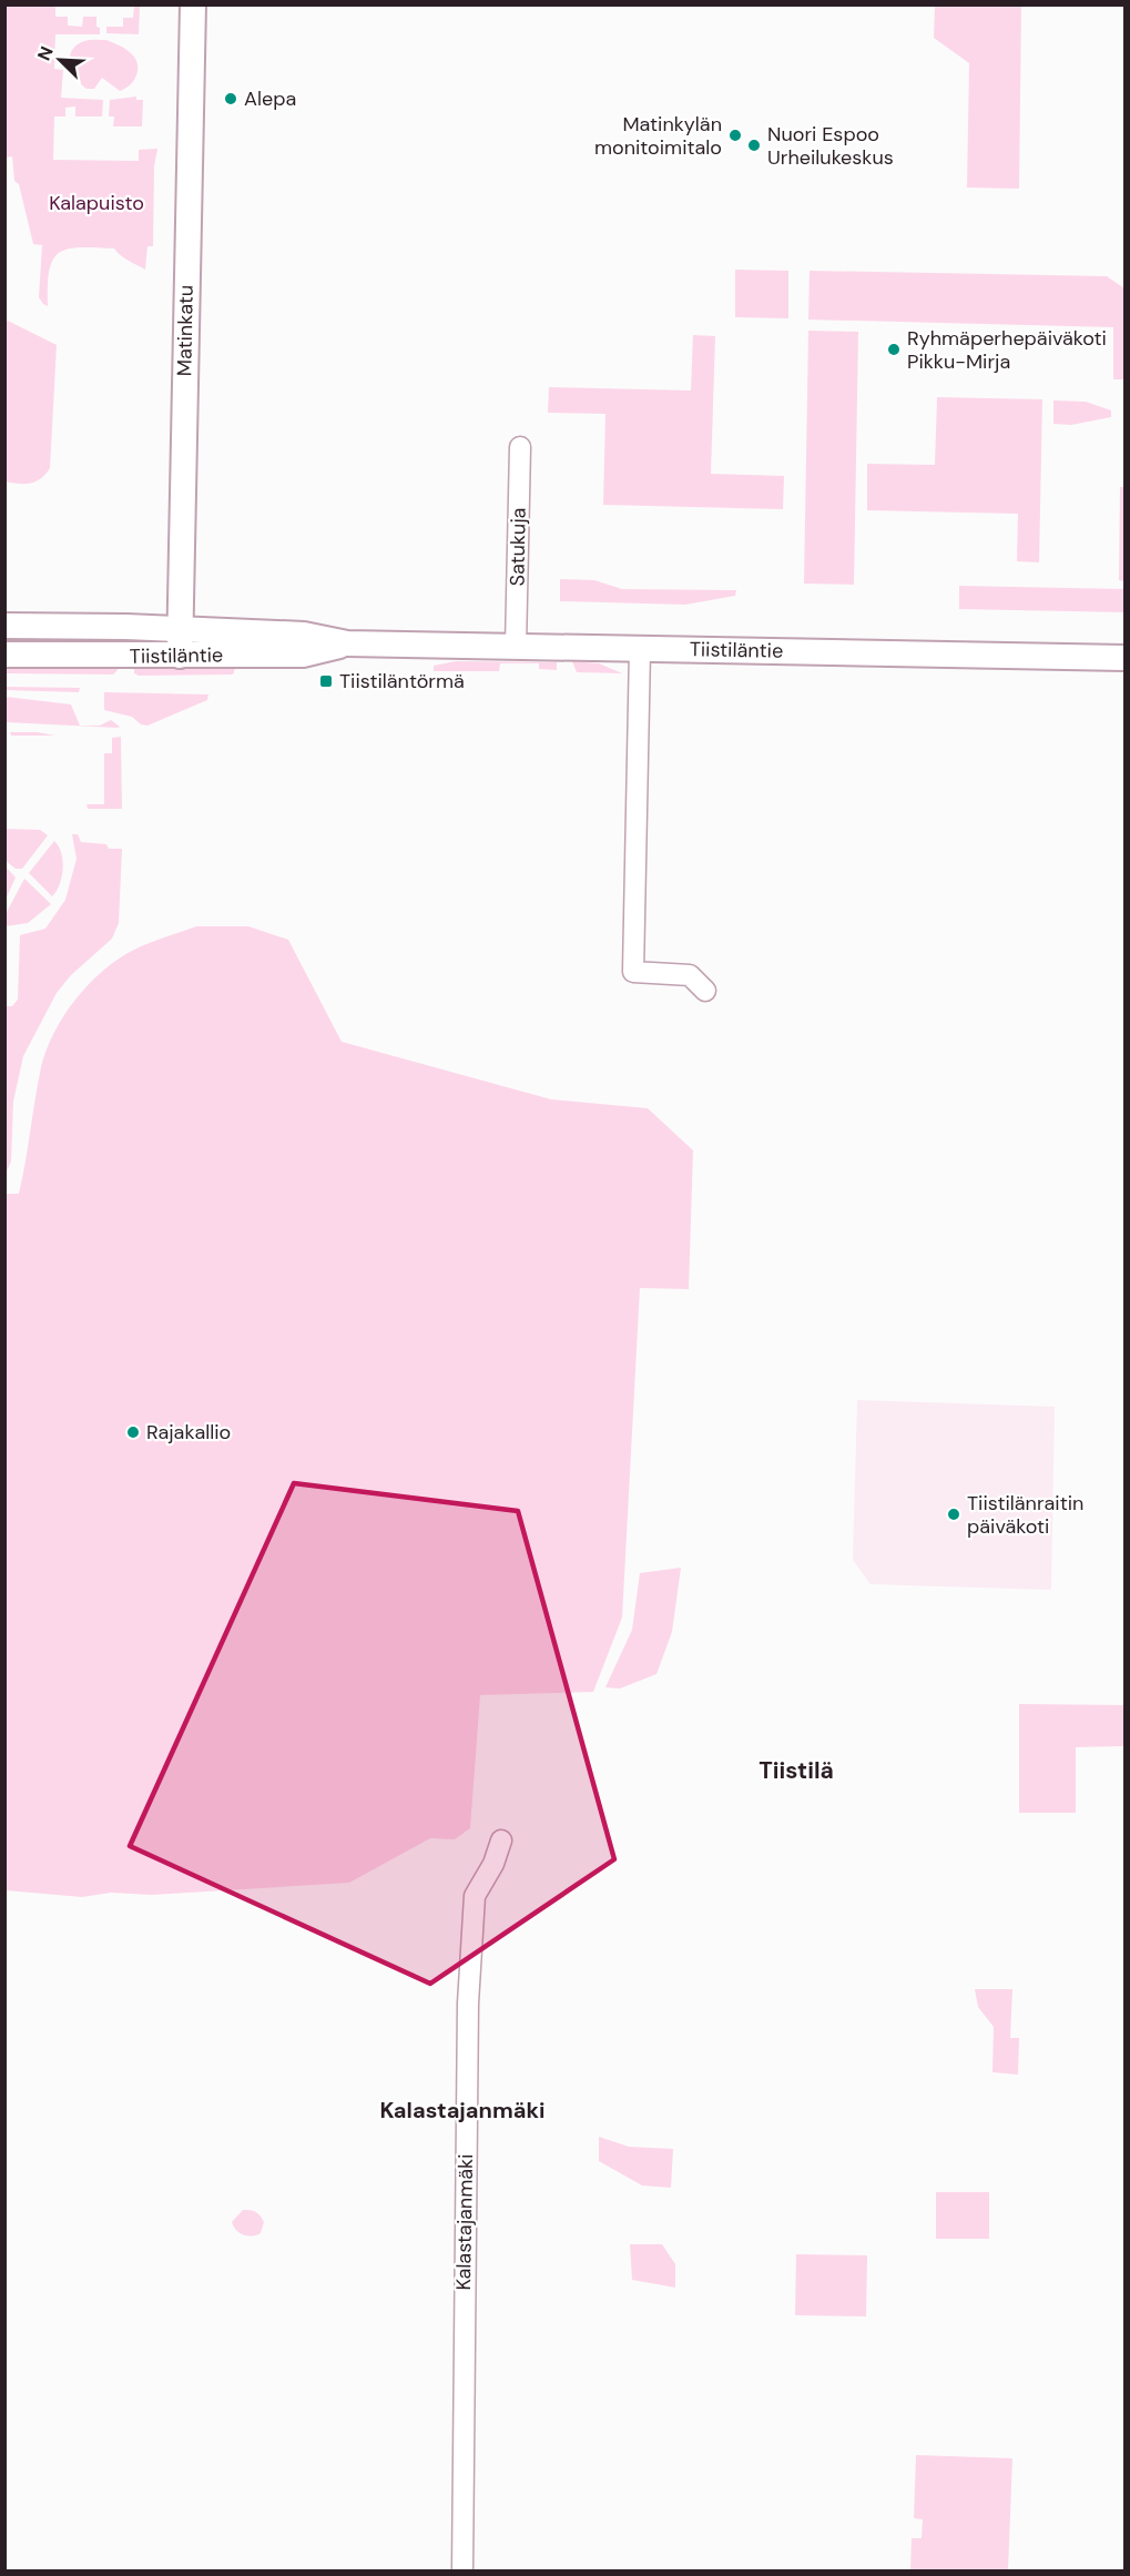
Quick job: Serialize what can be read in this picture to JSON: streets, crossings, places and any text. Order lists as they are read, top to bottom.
{
  "streets": {
    "street": [
      "Matinkatu",
      "Satukuja",
      "Tiistiläntie",
      "Kalastajanmäki"
    ]
  },
  "crossings": [
    ["Matinkatu", "Tiistiläntie"],
    ["Satukuja", "Tiistiläntie"]
  ],
  "districts": ["Tiistilä", "Kalastajanmäki"],
  "parks": ["Kalapuisto"],
  "places": {
    "other": [
      "Alepa",
      "Matinkylän monitoimitalo",
      "Nuori Espoo Urheilukeskus",
      "Ryhmäperhepäiväkoti Pikku-Mirja",
      "Rajakallio",
      "Tiistilänraitin päiväkoti"
    ],
    "transit": ["Tiistiläntörmä"]
  },
  "north": "top left"
}
